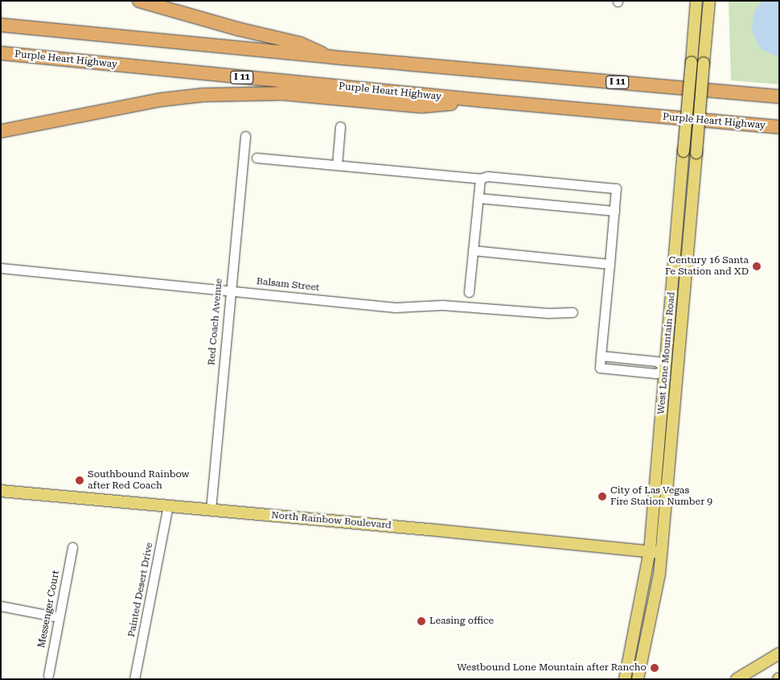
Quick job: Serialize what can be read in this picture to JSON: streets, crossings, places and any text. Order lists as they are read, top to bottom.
{
  "streets": {
    "highway": ["Purple Heart Highway", "I 11"],
    "main road": ["West Lone Mountain Road", "North Rainbow Boulevard"],
    "street": [
      "Balsam Street",
      "Red Coach Avenue",
      "Painted Desert Drive",
      "Messenger Court"
    ]
  },
  "crossings": [
    ["Balsam Street", "Red Coach Avenue"],
    ["Red Coach Avenue", "North Rainbow Boulevard"],
    ["West Lone Mountain Road", "North Rainbow Boulevard"],
    ["North Rainbow Boulevard", "Painted Desert Drive"]
  ],
  "places": [
    "Century 16 Santa Fe Station and XD",
    "Southbound Rainbow after Red Coach",
    "City of Las Vegas Fire Station Number 9",
    "Leasing office",
    "Westbound Lone Mountain after Rancho"
  ]
}
